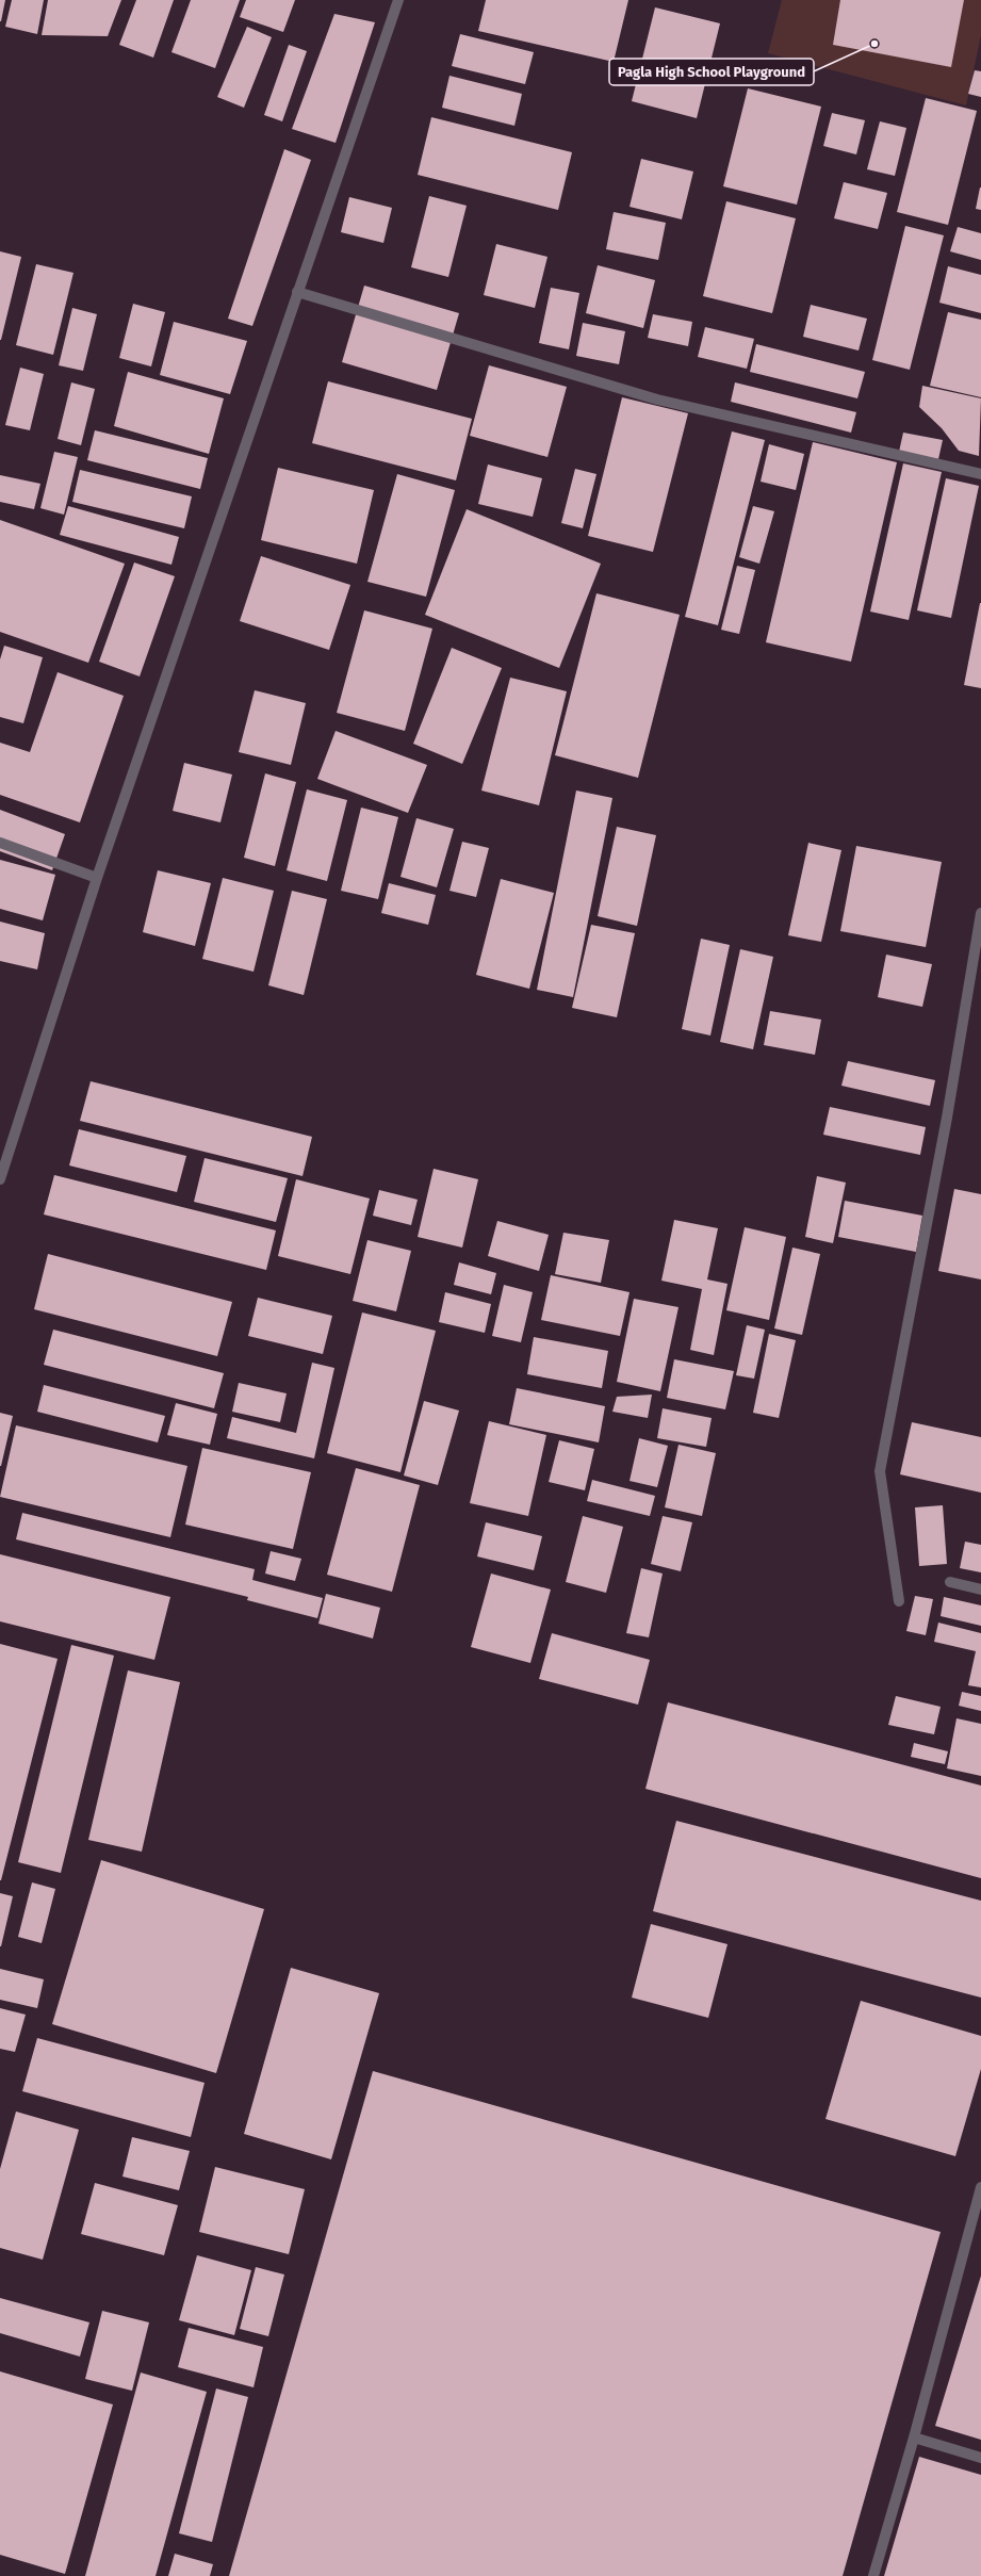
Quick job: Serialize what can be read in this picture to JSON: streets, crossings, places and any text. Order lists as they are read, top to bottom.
{
  "places": ["Pagla High School Playground"]
}
